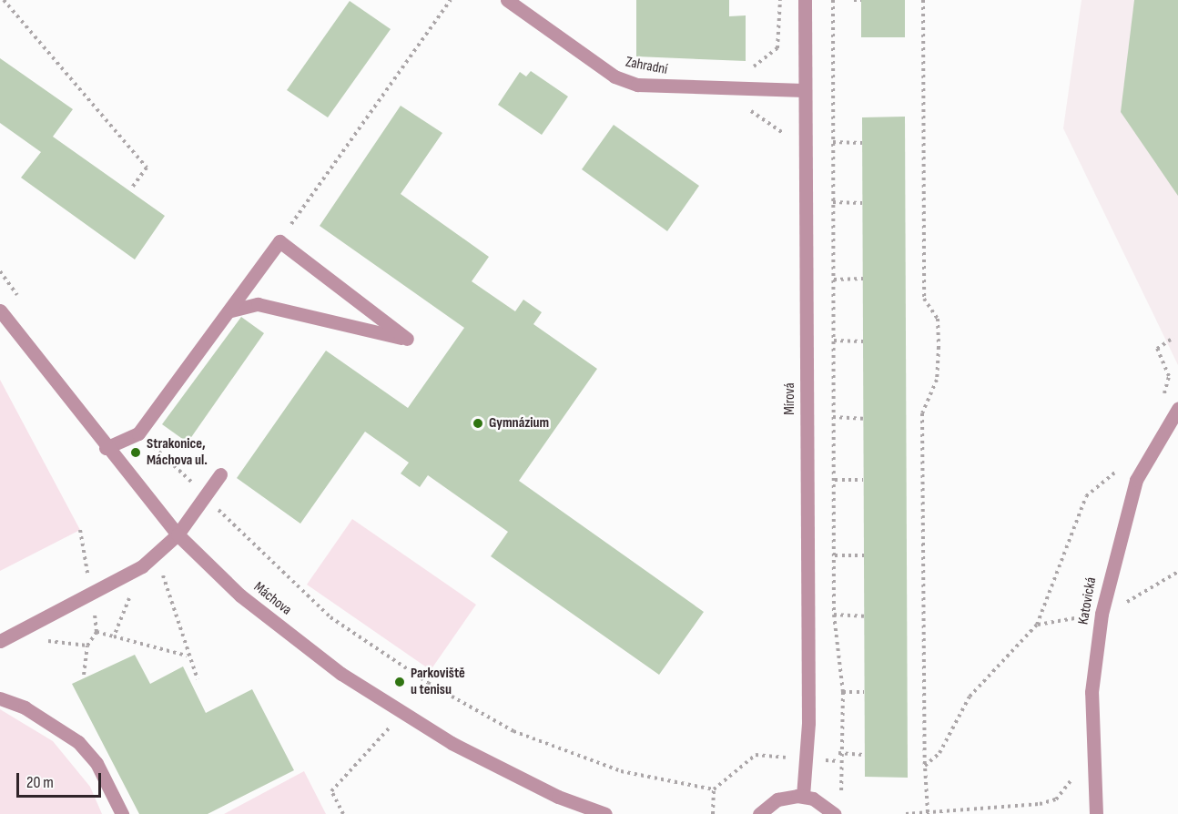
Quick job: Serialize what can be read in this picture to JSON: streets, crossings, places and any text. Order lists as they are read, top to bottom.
{
  "streets": {
    "street": [
      "Zahradní",
      "Mírová",
      "Máchova",
      "Katovická"
    ]
  },
  "crossings": [
    ["Zahradní", "Mírová"]
  ],
  "places": ["Gymnázium", "Strakonice, Máchova ul.", "Parkoviště u tenisu"],
  "scale_bar": "20 m"
}
